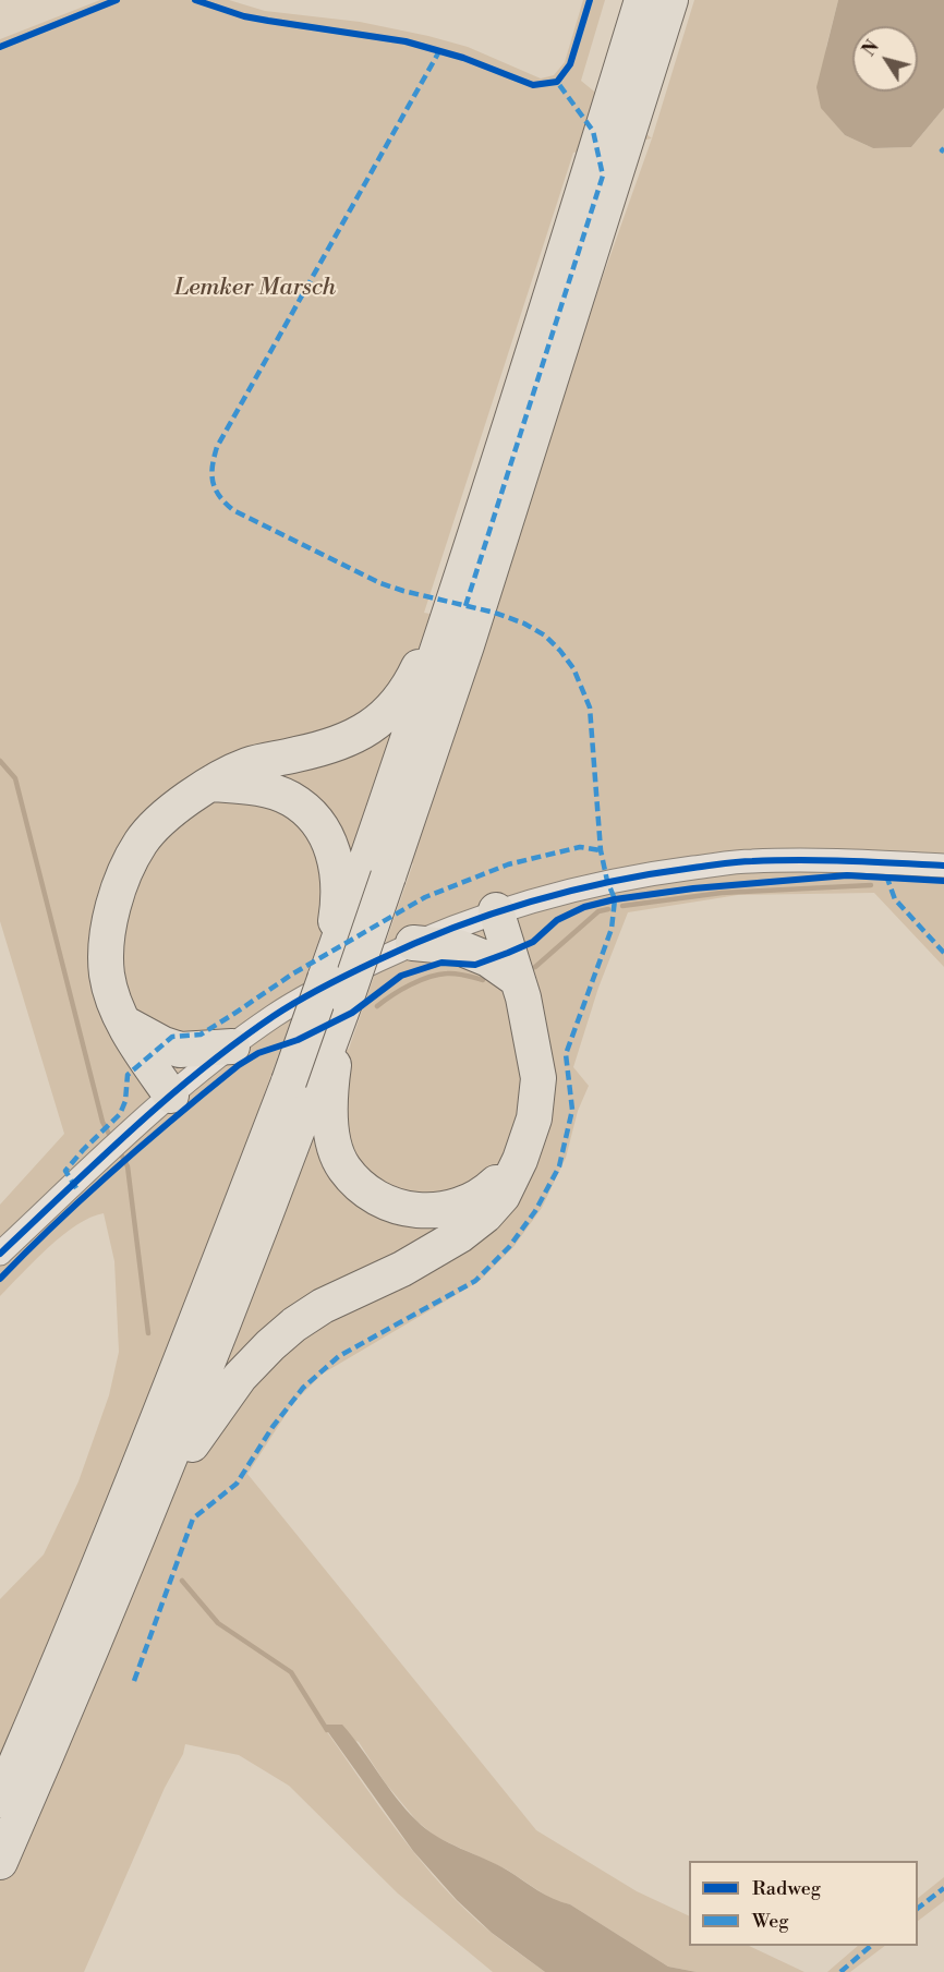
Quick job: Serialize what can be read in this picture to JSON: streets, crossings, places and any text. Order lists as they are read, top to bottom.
{
  "parks": ["Lemker Marsch"],
  "legend": ["Radweg", "Weg"],
  "north": "top left"
}
